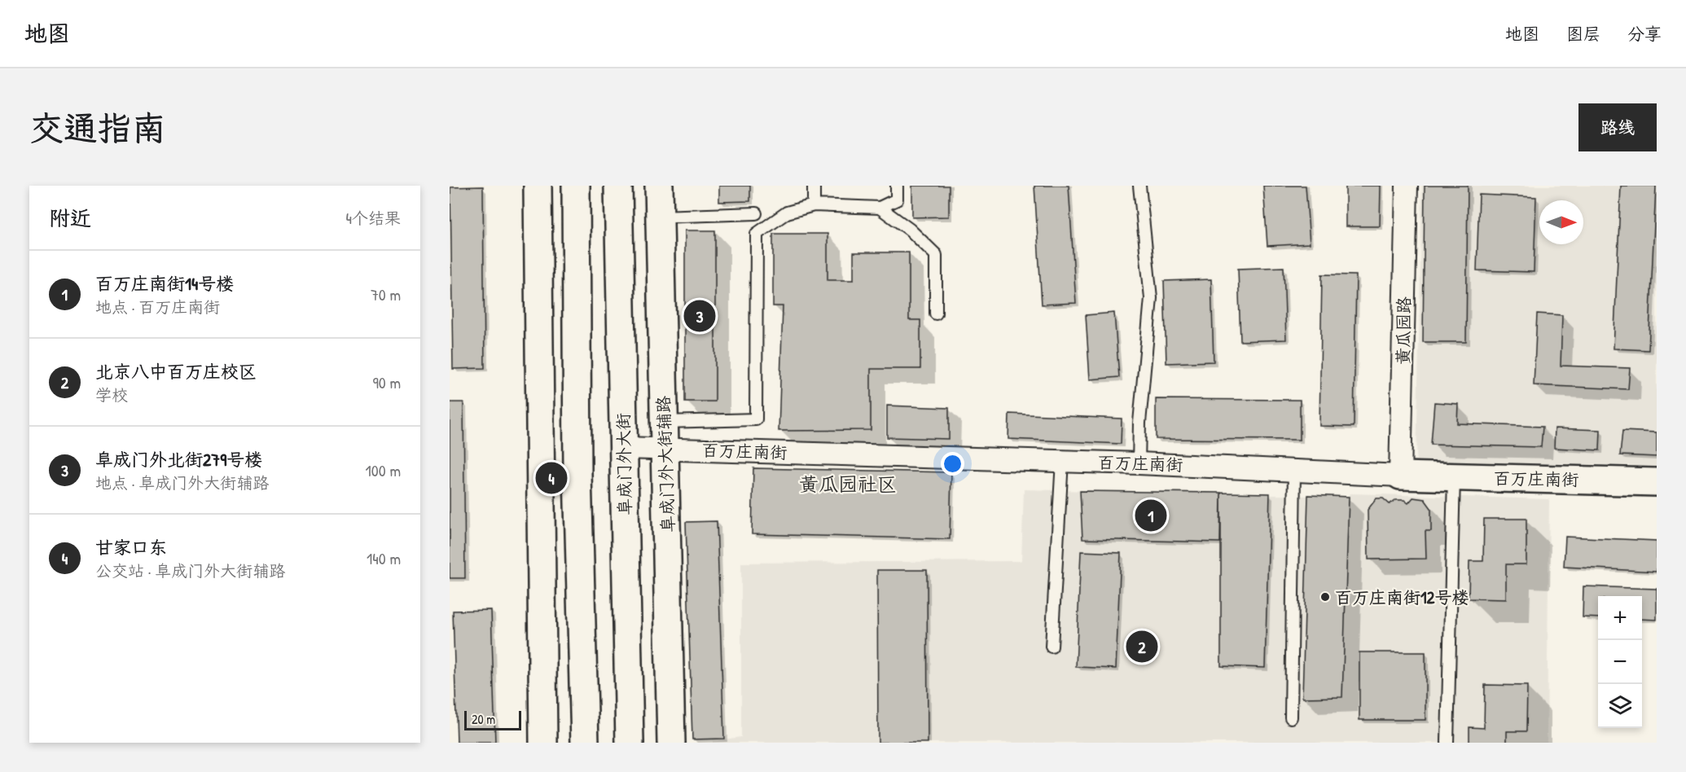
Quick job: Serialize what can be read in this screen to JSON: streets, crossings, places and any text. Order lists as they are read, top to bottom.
{
  "streets": {
    "main road": ["百万庄南街", "阜成门外大街", "阜成门外大街辅路"],
    "street": ["黄瓜园路"]
  },
  "crossings": [
    ["黄瓜园路", "百万庄南街"],
    ["百万庄南街", "阜成门外大街"],
    ["百万庄南街", "阜成门外大街辅路"]
  ],
  "districts": ["黄瓜园社区"],
  "places": ["百万庄南街12号楼"],
  "scale_bar": "20 m",
  "north": "right",
  "page": {
    "header": "地图",
    "nav": ["地图", "图层", "分享"],
    "buttons": "路线",
    "title": "交通指南",
    "heading": ["附近", "4个结果"],
    "list": [
      {
        "mark": "1",
        "name": "百万庄南街14号楼",
        "note": "地点 · 百万庄南街",
        "value": "70 m"
      },
      {
        "mark": "2",
        "name": "北京八中百万庄校区",
        "note": "学校",
        "value": "90 m"
      },
      {
        "mark": "3",
        "name": "阜成门外北街279号楼",
        "note": "地点 · 阜成门外大街辅路",
        "value": "100 m"
      },
      {
        "mark": "4",
        "name": "甘家口东",
        "note": "公交站 · 阜成门外大街辅路",
        "value": "140 m"
      }
    ],
    "pins": [
      "3",
      "4",
      "1",
      "2"
    ],
    "map_buttons": ["+", "−"],
    "scale": "20 m"
  }
}
